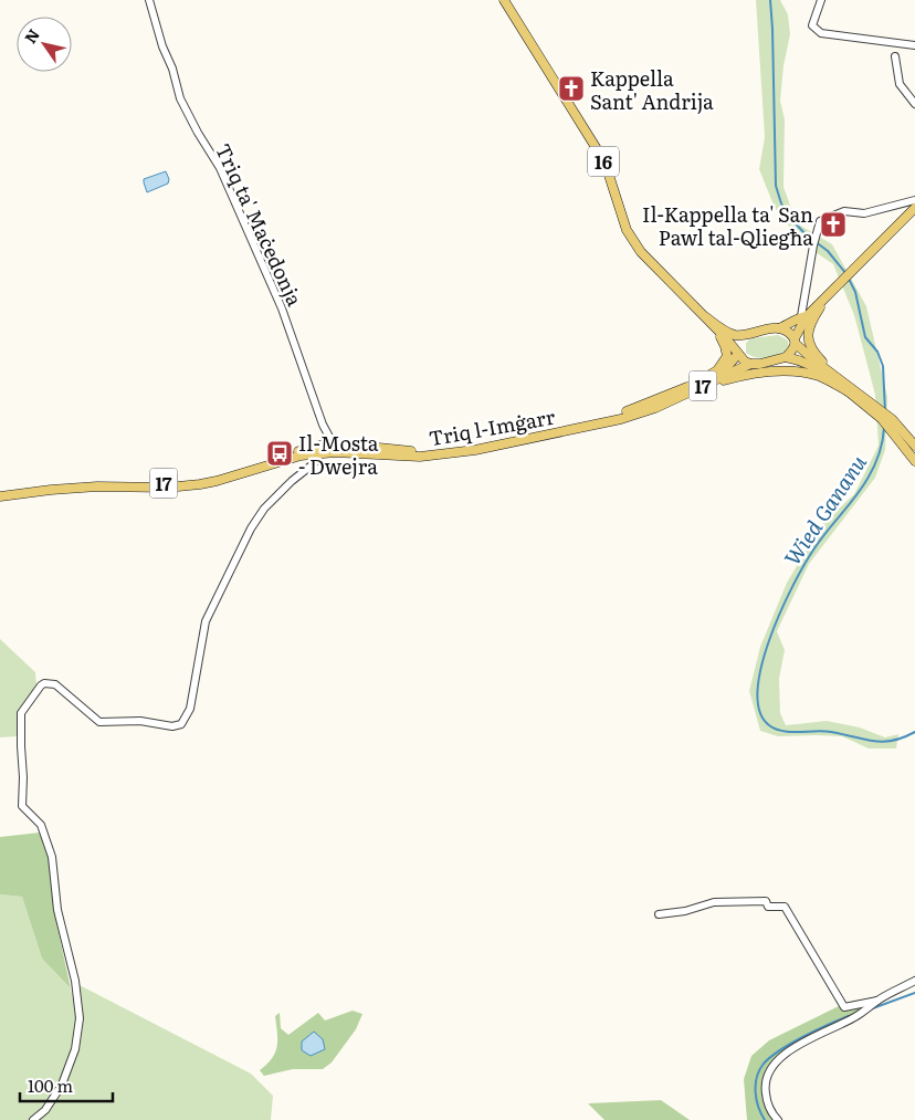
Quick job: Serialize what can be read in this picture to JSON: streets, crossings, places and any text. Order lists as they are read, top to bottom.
{
  "streets": {
    "main road": ["16", "17", "Triq l-Imġarr"],
    "street": ["Triq ta' Maċedonja"]
  },
  "crossings": [
    ["16", "Triq l-Imġarr"],
    ["Triq ta' Maċedonja", "Triq l-Imġarr"]
  ],
  "water": ["Wied Gananu"],
  "places": {
    "church": ["Kappella Sant' Andrija", "Il-Kappella ta' San Pawl tal-Qliegħa"],
    "bus stop": ["Il-Mosta - Dwejra"]
  },
  "scale_bar": "100 m",
  "north": "top left"
}
